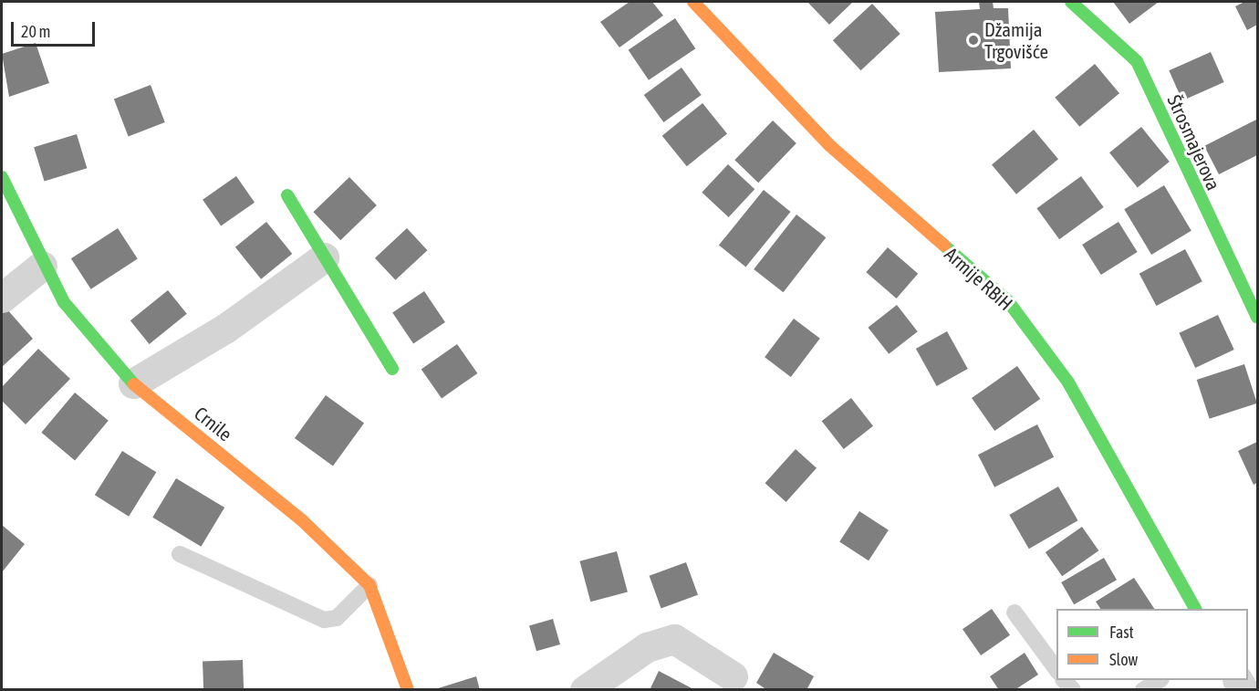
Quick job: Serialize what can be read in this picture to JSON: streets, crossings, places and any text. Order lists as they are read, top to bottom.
{
  "streets": {
    "street": ["Štrosmajerova", "Armije RBiH", "Crnile"]
  },
  "places": ["Džamija Trgovišće"],
  "legend": ["Fast", "Slow"],
  "scale_bar": "20 m"
}
